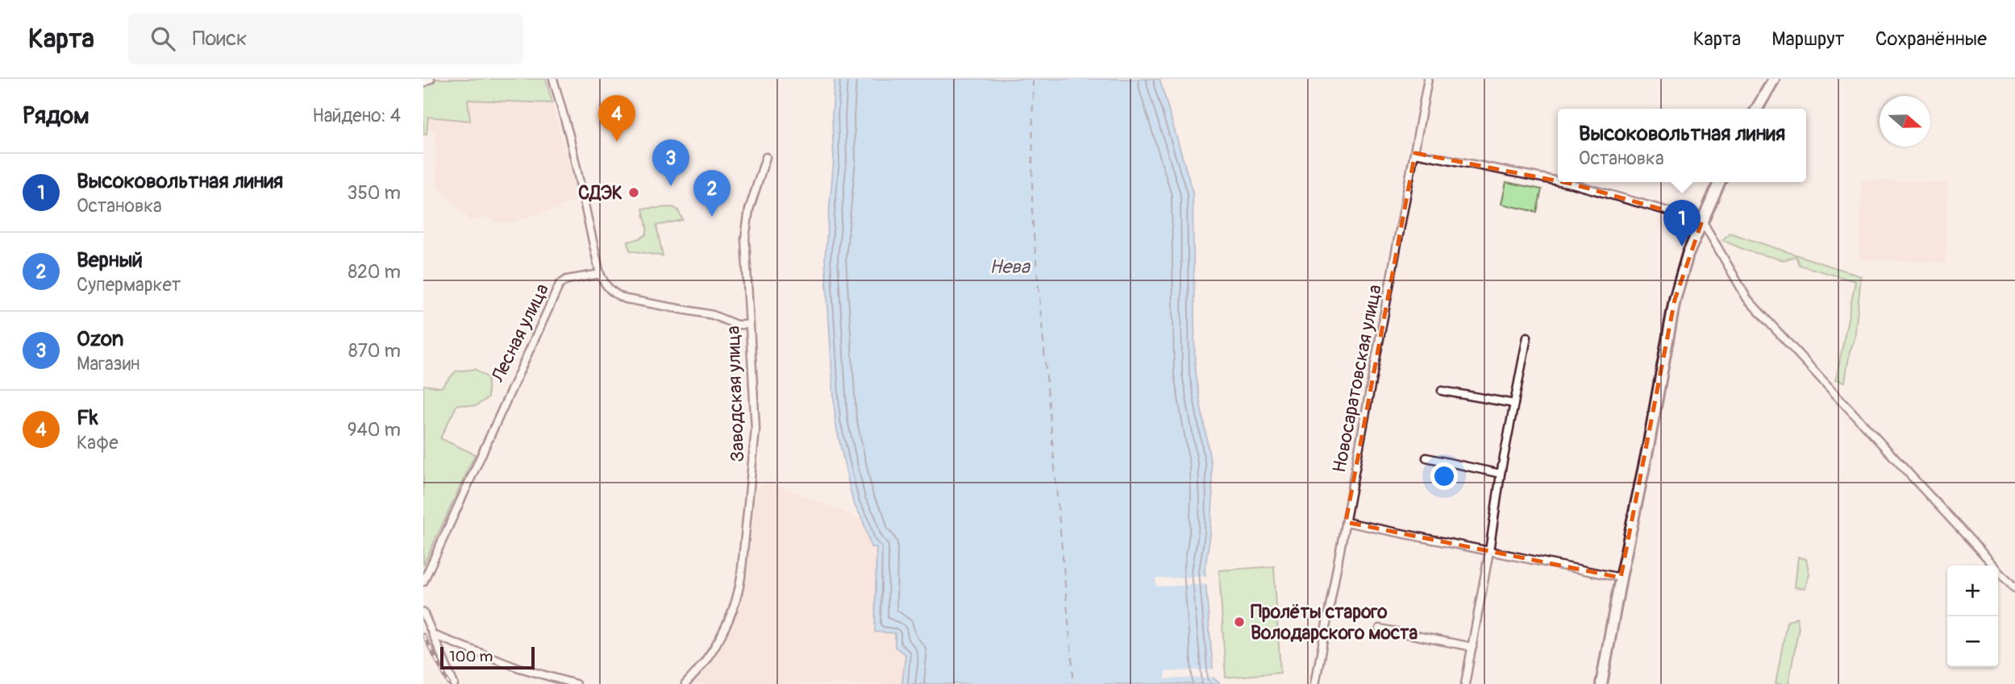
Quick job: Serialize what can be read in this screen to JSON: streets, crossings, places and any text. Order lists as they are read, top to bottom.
{
  "streets": {
    "street": ["Лесная улица", "Новосаратовская улица", "Заводская улица"]
  },
  "water": ["Нева"],
  "places": ["СДЭК", "Пролёты старого Володарского моста"],
  "scale_bar": "100 m",
  "north": "right",
  "page": {
    "header": "Карта",
    "search": "Поиск",
    "nav": ["Карта", "Маршрут", "Сохранённые"],
    "heading": ["Рядом", "Найдено: 4"],
    "pins": [
      "4",
      "3",
      "2",
      "1"
    ],
    "popup": ["Высоковольтная линия", "Остановка"],
    "list": [
      {
        "mark": "1",
        "name": "Высоковольтная линия",
        "note": "Остановка",
        "value": "350 m"
      },
      {
        "mark": "2",
        "name": "Верный",
        "note": "Супермаркет",
        "value": "820 m"
      },
      {
        "mark": "3",
        "name": "Ozon",
        "note": "Магазин",
        "value": "870 m"
      },
      {
        "mark": "4",
        "name": "Fk",
        "note": "Кафе",
        "value": "940 m"
      }
    ],
    "map_buttons": ["+", "−"],
    "scale": "100 m"
  }
}
